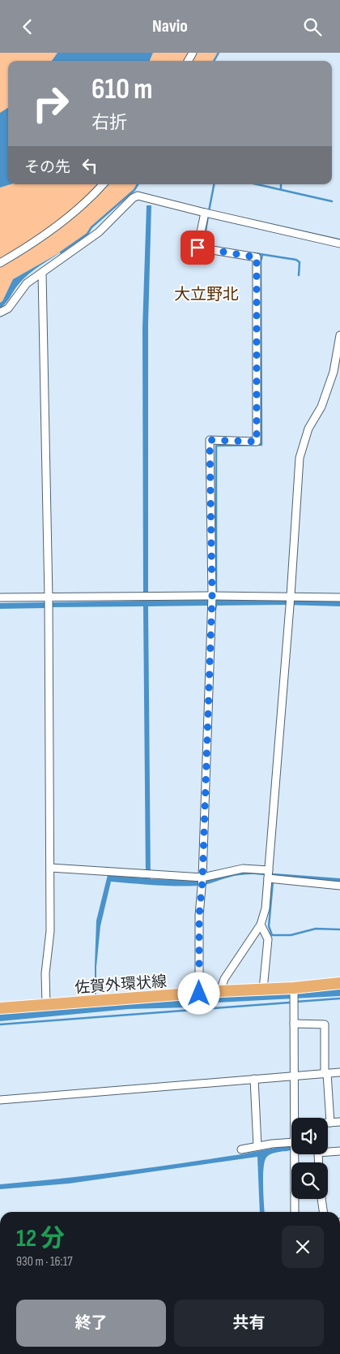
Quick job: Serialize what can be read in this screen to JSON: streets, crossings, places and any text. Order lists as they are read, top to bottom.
{
  "streets": {
    "main road": ["佐賀外環状線"]
  },
  "districts": ["大立野北"],
  "page": {
    "header": "Navio",
    "turn": ["610 m", "右折"],
    "then": "その先",
    "heading": ["12 分", "930 m · 16:17"],
    "buttons": ["終了", "共有"]
  }
}
